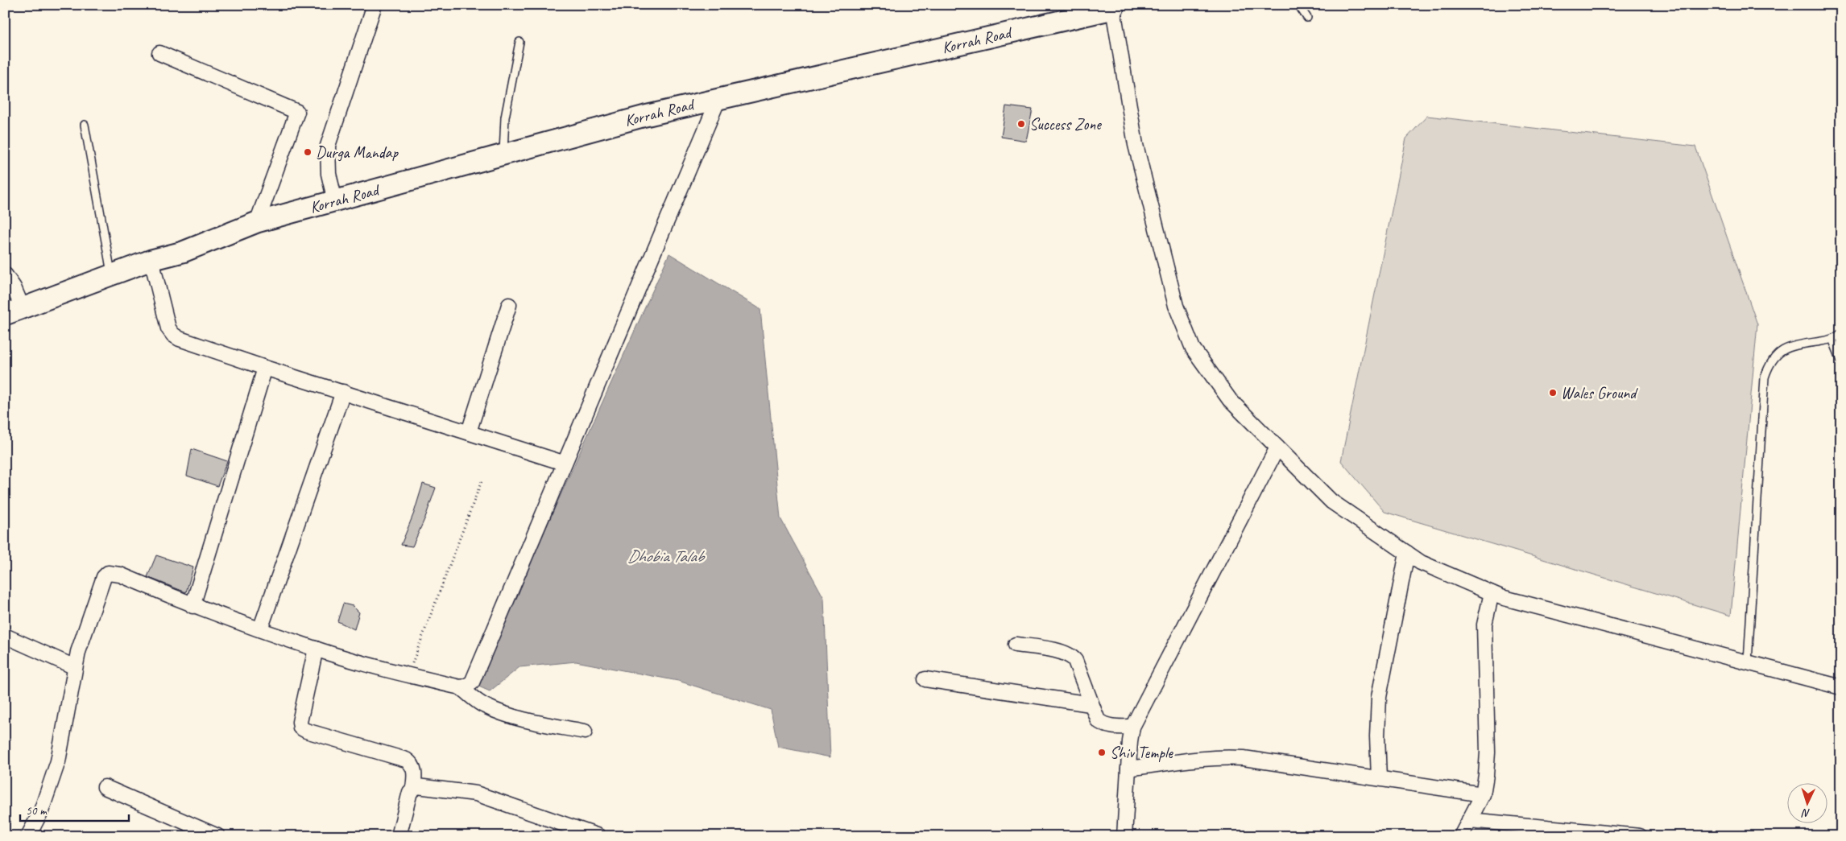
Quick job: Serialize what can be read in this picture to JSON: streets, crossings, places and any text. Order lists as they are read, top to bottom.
{
  "streets": {
    "main road": ["Korrah Road"]
  },
  "water": ["Dhobia Talab"],
  "places": [
    "Success Zone",
    "Durga Mandap",
    "Wales Ground",
    "Shiv Temple"
  ],
  "scale_bar": "50 m",
  "north": "bottom"
}
